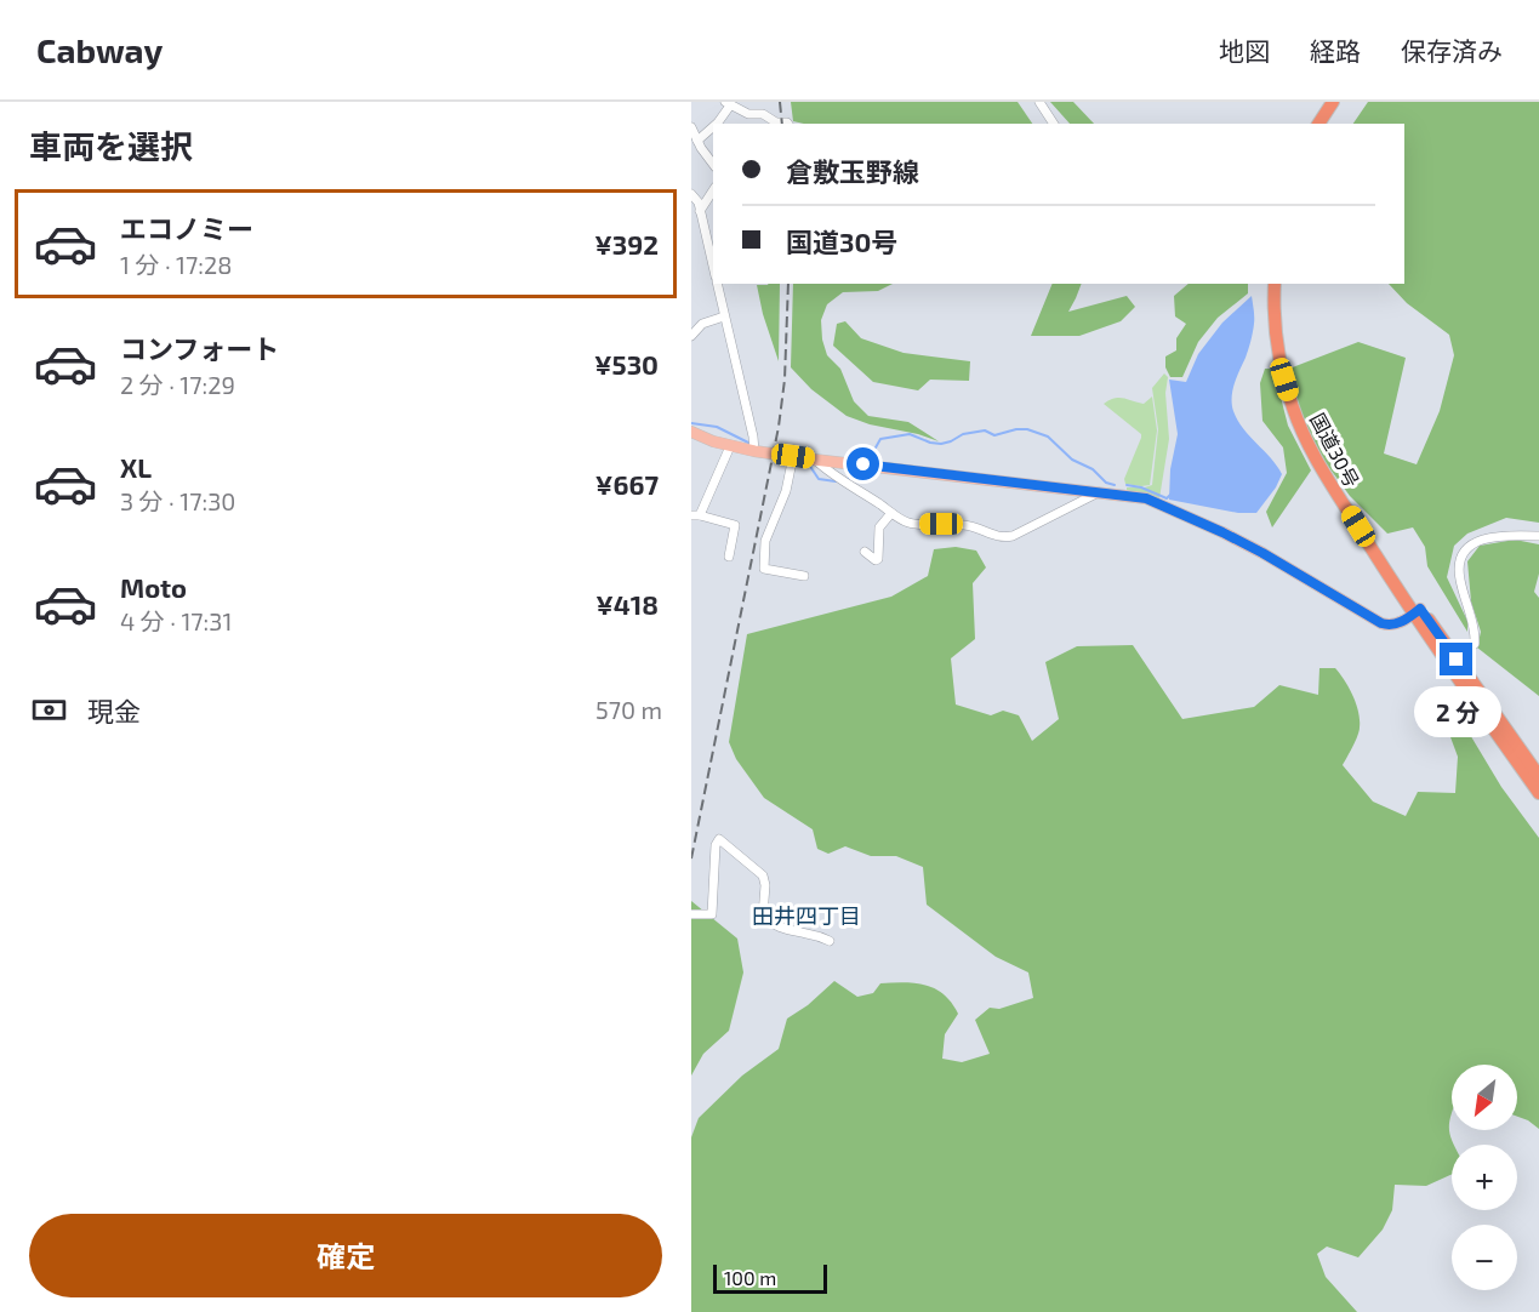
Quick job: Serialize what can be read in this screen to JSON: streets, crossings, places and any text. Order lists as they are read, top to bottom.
{
  "streets": {
    "highway": ["国道30号"]
  },
  "districts": ["田井四丁目"],
  "scale_bar": "100 m",
  "north": "bottom left",
  "page": {
    "header": "Cabway",
    "nav": ["地図", "経路", "保存済み"],
    "heading": "車両を選択",
    "banner": ["倉敷玉野線", "国道30号"],
    "list": [
      {
        "name": "エコノミー",
        "note": "1 分 · 17:28",
        "value": "¥392"
      },
      {
        "name": "コンフォート",
        "note": "2 分 · 17:29",
        "value": "¥530"
      },
      {
        "name": "XL",
        "note": "3 分 · 17:30",
        "value": "¥667"
      },
      {
        "name": "Moto",
        "note": "4 分 · 17:31",
        "value": "¥418"
      }
    ],
    "pay": ["現金", "570 m"],
    "bubble": "2 分",
    "map_buttons": ["+", "−"],
    "buttons": "確定",
    "scale": "100 m"
  }
}
